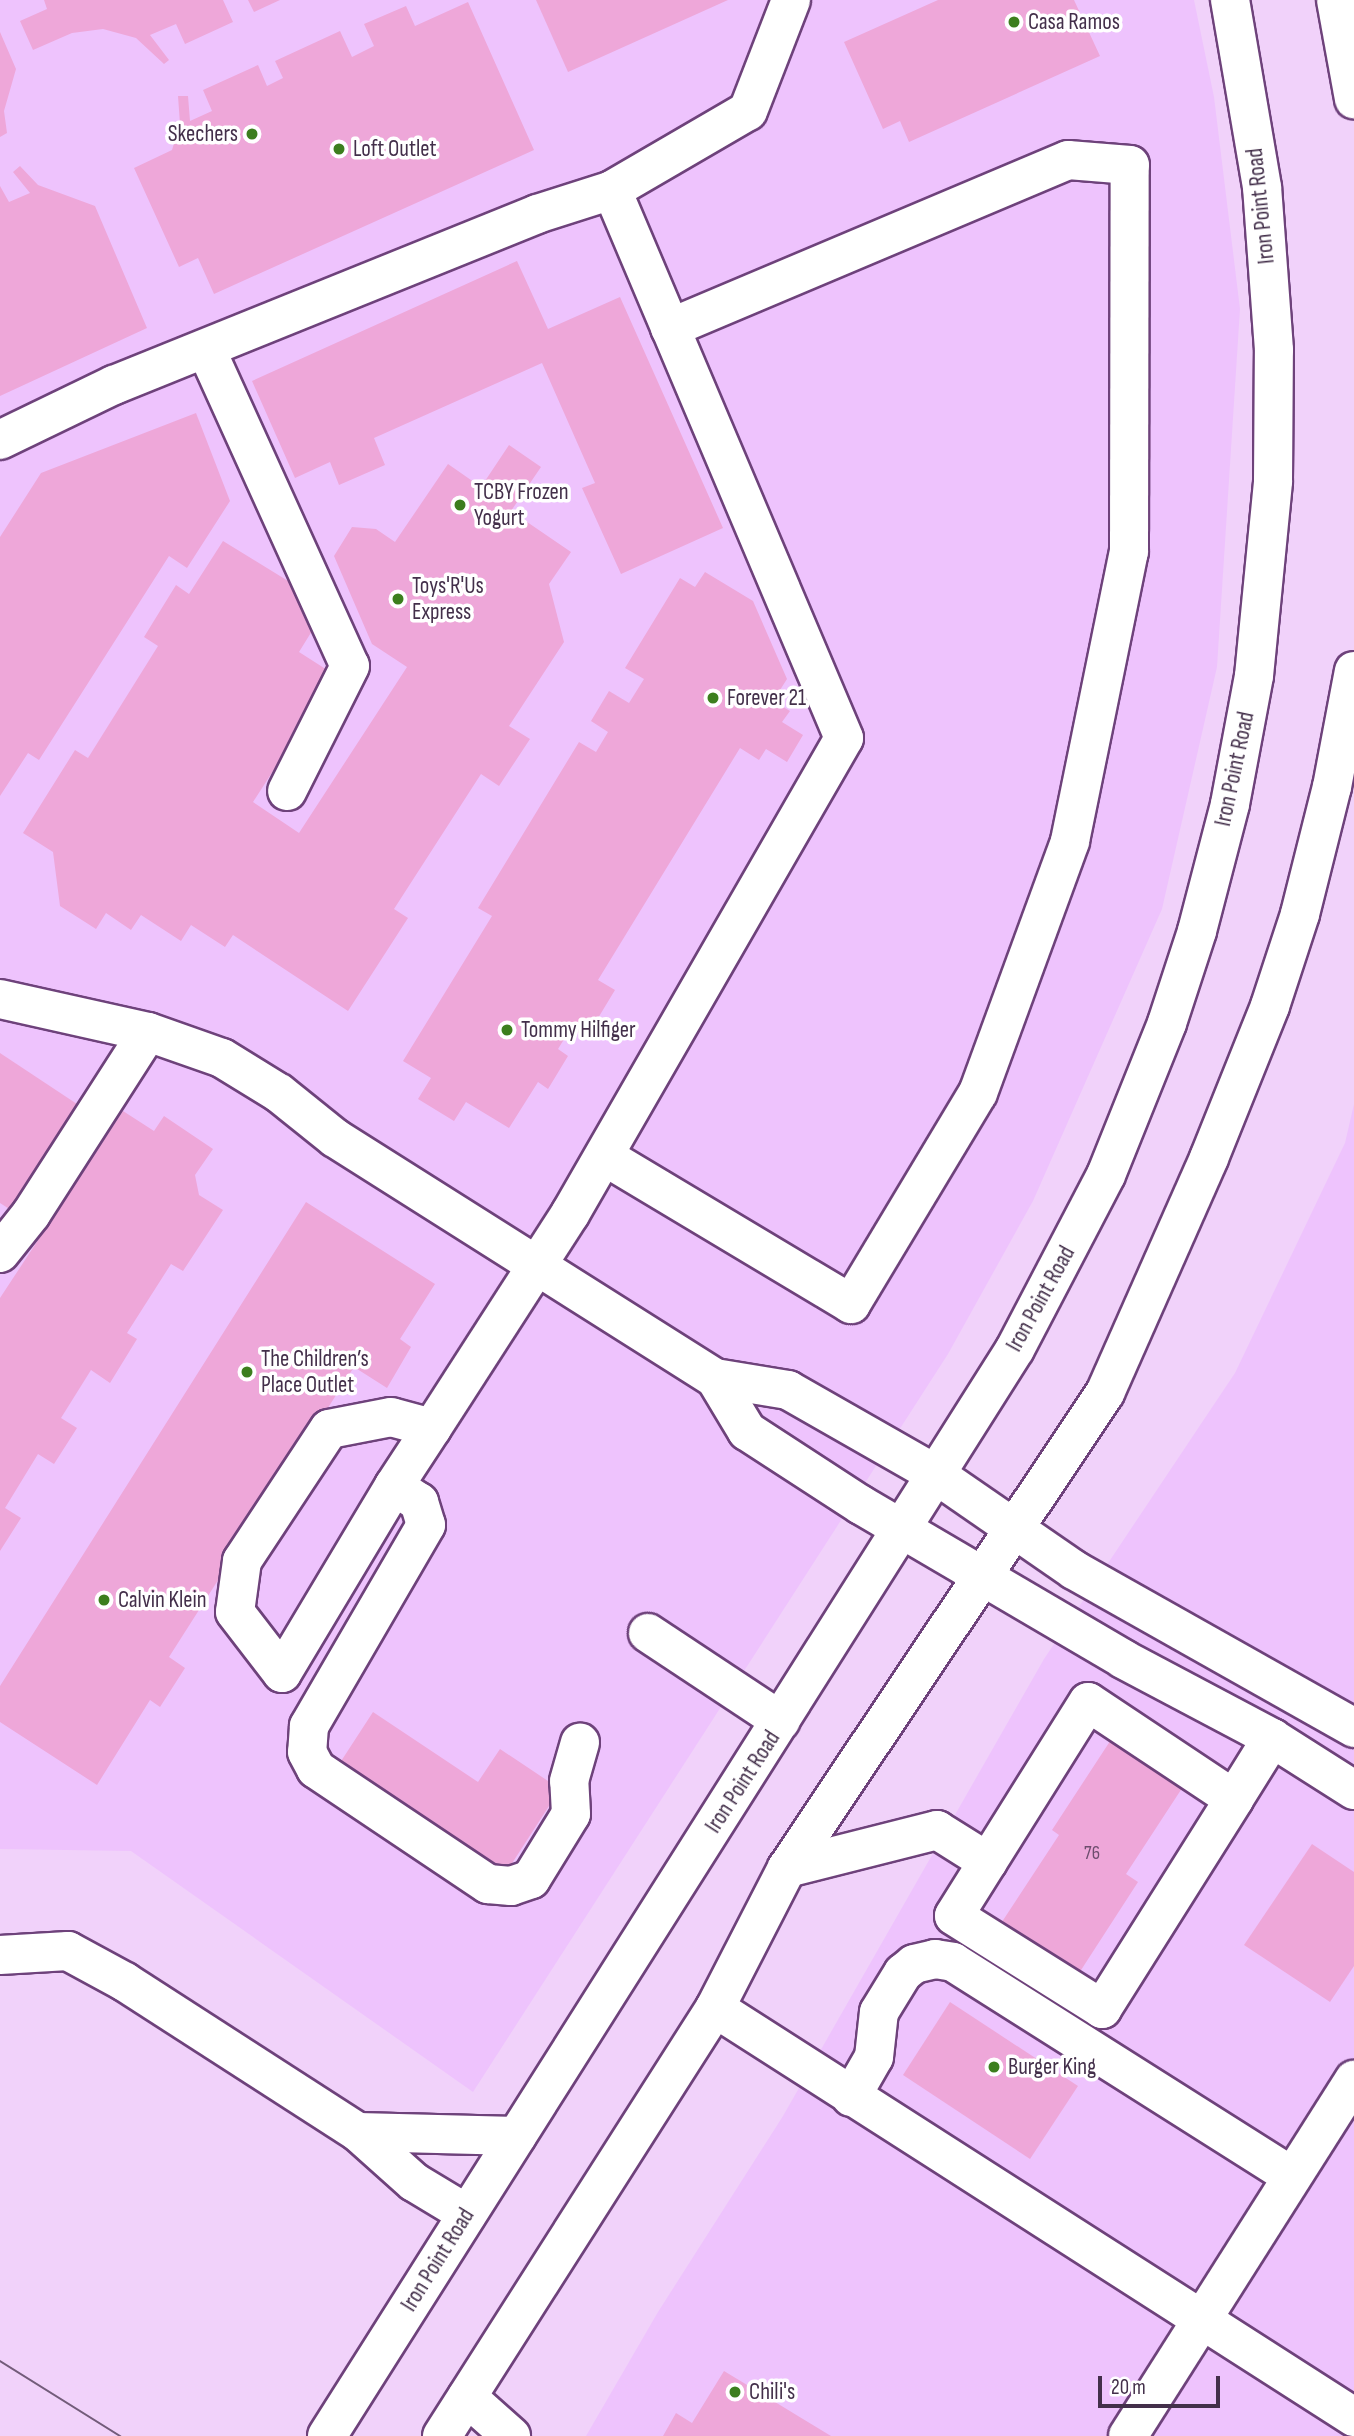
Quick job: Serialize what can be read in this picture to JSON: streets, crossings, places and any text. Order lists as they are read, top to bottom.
{
  "streets": {
    "main road": ["Iron Point Road"]
  },
  "places": [
    "Casa Ramos",
    "Skechers",
    "Loft Outlet",
    "TCBY Frozen Yogurt",
    "Toys'R'Us Express",
    "Forever 21",
    "Tommy Hilfiger",
    "The Children’s Place Outlet",
    "Calvin Klein",
    "Burger King",
    "Chili's"
  ],
  "house_numbers": ["76"],
  "scale_bar": "20 m"
}
